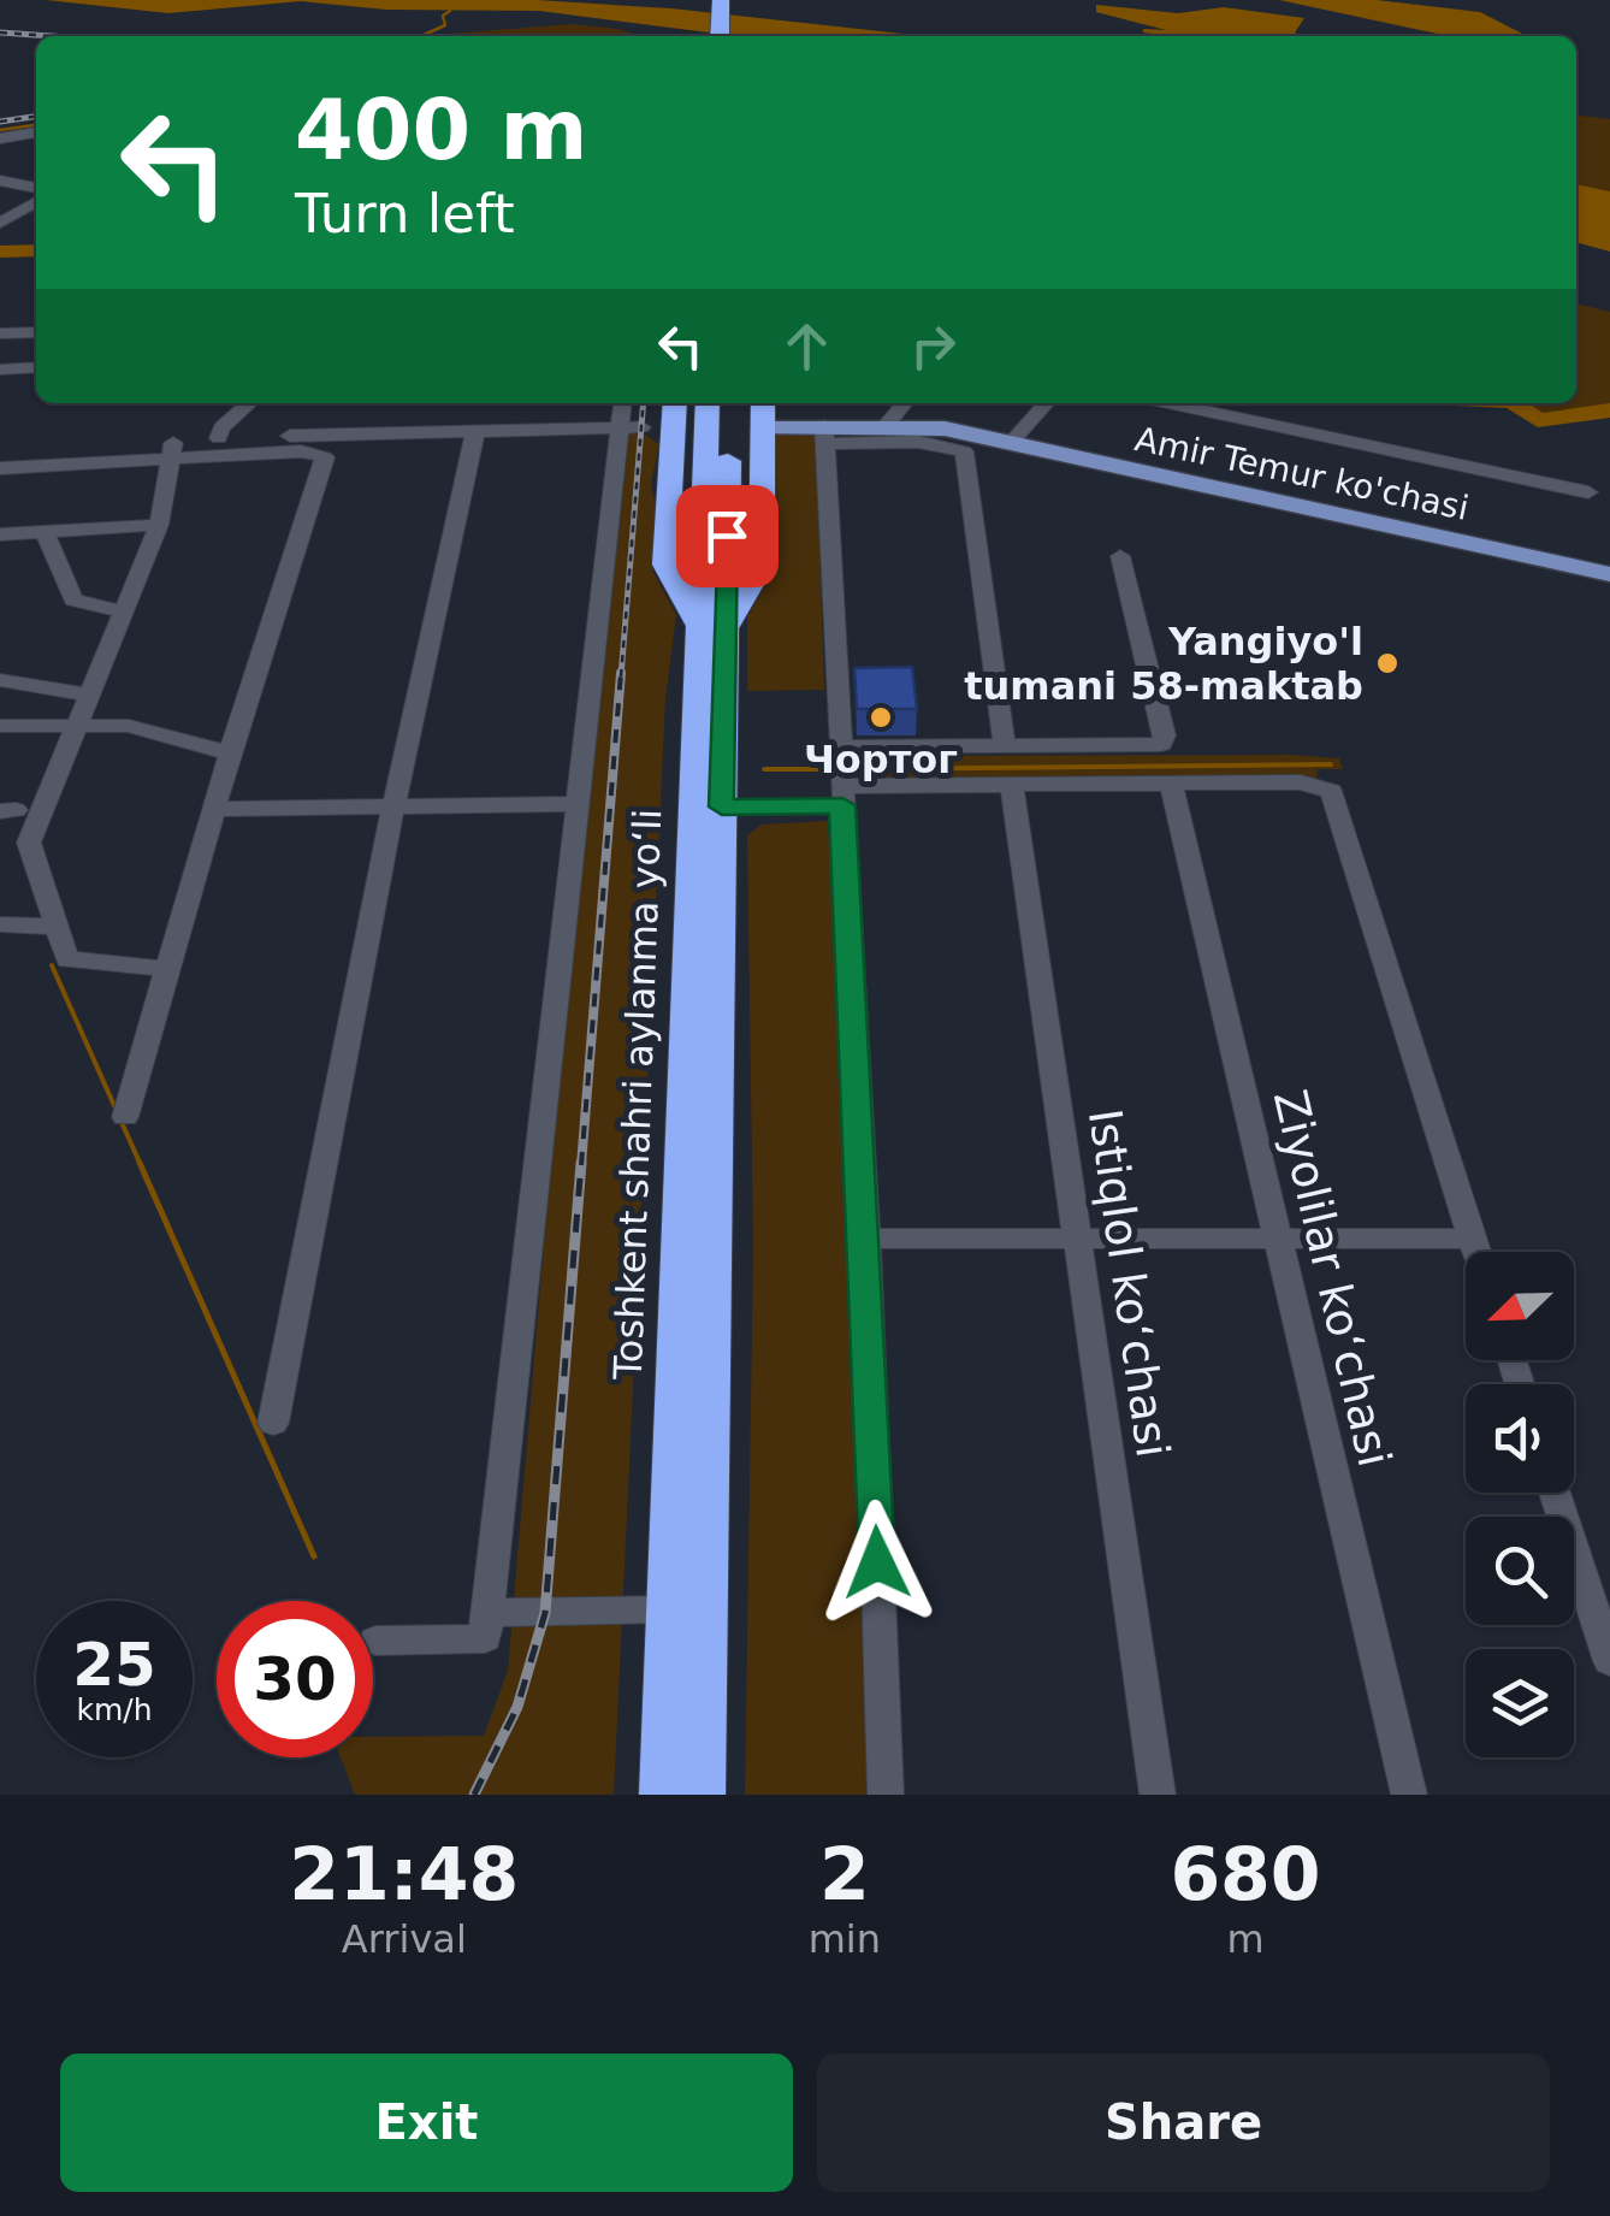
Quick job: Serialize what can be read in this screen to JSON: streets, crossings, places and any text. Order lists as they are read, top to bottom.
{
  "streets": {
    "highway": ["Toshkent shahri aylanma yoʻli"],
    "main road": ["Amir Temur ko'chasi"],
    "street": ["Ziyolilar koʻchasi", "Istiqlol koʻchasi"]
  },
  "places": ["Yangiyo'l tumani 58-maktab", "Чортог"],
  "north": "bottom left",
  "page": {
    "turn": ["400 m", "Turn left"],
    "speed": "25 km/h",
    "limit": "30",
    "eta": [
      "21:48",
      "Arrival",
      "2",
      "min",
      "680",
      "m"
    ],
    "buttons": ["Exit", "Share"]
  }
}
